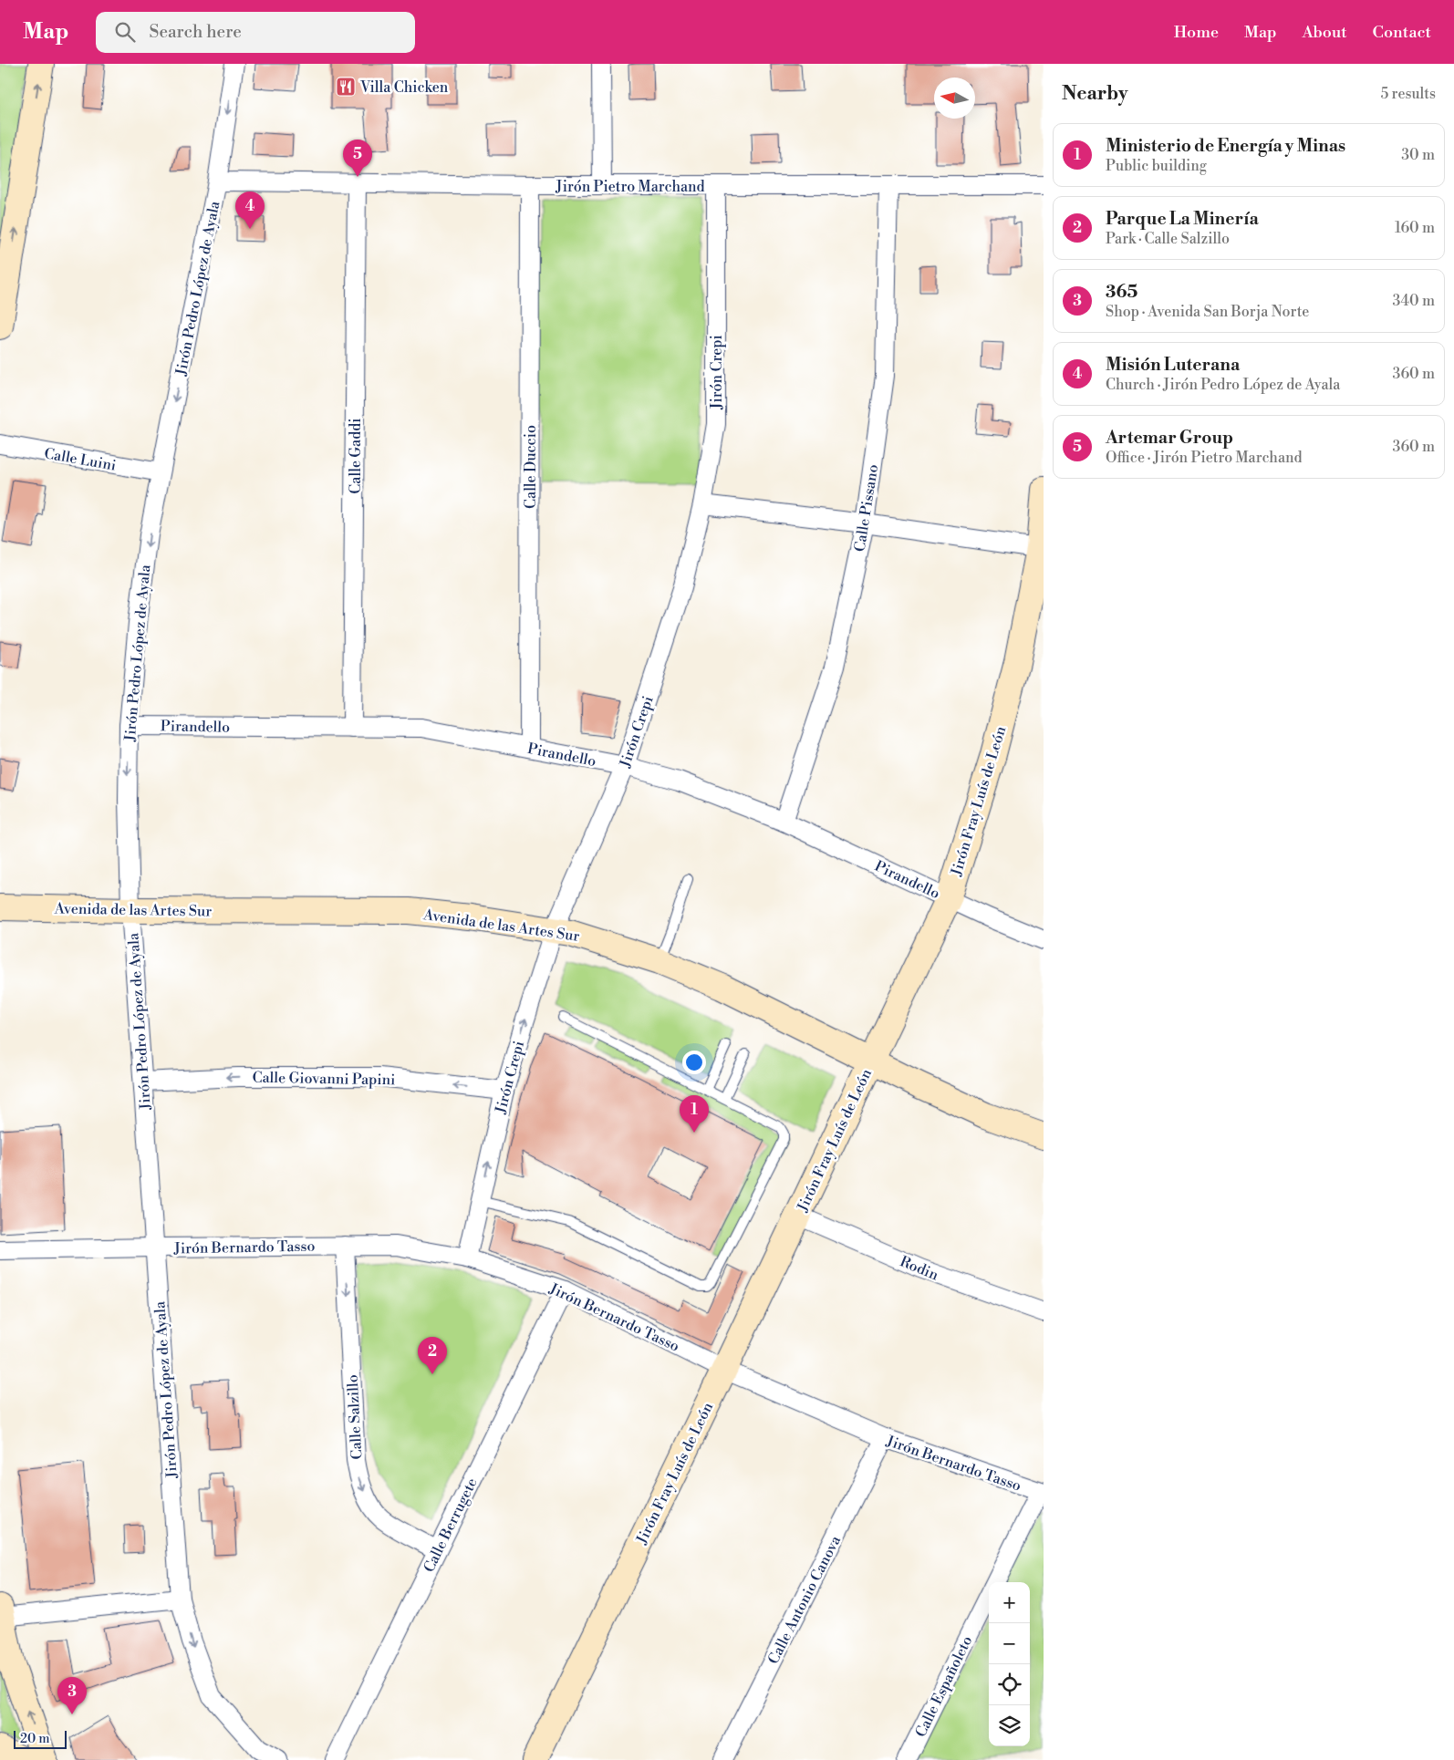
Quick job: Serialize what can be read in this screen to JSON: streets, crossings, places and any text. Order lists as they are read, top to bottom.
{
  "streets": {
    "street": [
      "Jirón Pietro Marchand",
      "Jirón Pedro López de Ayala",
      "Jirón Crepi",
      "Calle Gaddi",
      "Calle Luini",
      "Calle Duccio",
      "Calle Pissano",
      "Pirandello",
      "Jirón Fray Luís de León",
      "Avenida de las Artes Sur",
      "Calle Giovanni Papini",
      "Jirón Bernardo Tasso",
      "Rodin",
      "Calle Salzillo",
      "Calle Berrugete",
      "Calle Antonio Canova",
      "Calle Españoleto"
    ]
  },
  "crossings": [
    ["Jirón Pietro Marchand", "Jirón Pedro López de Ayala"],
    ["Jirón Pietro Marchand", "Jirón Crepi"],
    ["Jirón Pietro Marchand", "Calle Gaddi"],
    ["Jirón Pietro Marchand", "Calle Duccio"],
    ["Jirón Pietro Marchand", "Calle Pissano"],
    ["Jirón Pedro López de Ayala", "Calle Luini"],
    ["Jirón Pedro López de Ayala", "Pirandello"],
    ["Jirón Pedro López de Ayala", "Avenida de las Artes Sur"],
    ["Jirón Pedro López de Ayala", "Calle Giovanni Papini"],
    ["Jirón Pedro López de Ayala", "Jirón Bernardo Tasso"],
    ["Jirón Crepi", "Pirandello"],
    ["Jirón Crepi", "Avenida de las Artes Sur"],
    ["Jirón Crepi", "Calle Giovanni Papini"],
    ["Jirón Crepi", "Jirón Bernardo Tasso"],
    ["Calle Gaddi", "Pirandello"],
    ["Calle Duccio", "Pirandello"],
    ["Calle Pissano", "Pirandello"],
    ["Pirandello", "Jirón Fray Luís de León"],
    ["Jirón Fray Luís de León", "Avenida de las Artes Sur"],
    ["Jirón Fray Luís de León", "Jirón Bernardo Tasso"],
    ["Jirón Fray Luís de León", "Rodin"],
    ["Jirón Bernardo Tasso", "Calle Salzillo"],
    ["Jirón Bernardo Tasso", "Calle Berrugete"],
    ["Jirón Bernardo Tasso", "Calle Antonio Canova"],
    ["Jirón Bernardo Tasso", "Calle Españoleto"],
    ["Calle Salzillo", "Calle Berrugete"]
  ],
  "one_way": ["Jirón Pedro López de Ayala", "Calle Giovanni Papini", "Calle Salzillo"],
  "places": {
    "restaurant": ["Villa Chicken"]
  },
  "scale_bar": "20 m",
  "north": "left",
  "page": {
    "header": "Map",
    "search": "Search here",
    "nav": [
      "Home",
      "Map",
      "About",
      "Contact"
    ],
    "heading": ["Nearby", "5 results"],
    "list": [
      {
        "mark": "1",
        "name": "Ministerio de Energía y Minas",
        "note": "Public building",
        "value": "30 m"
      },
      {
        "mark": "2",
        "name": "Parque La Minería",
        "note": "Park · Calle Salzillo",
        "value": "160 m"
      },
      {
        "mark": "3",
        "name": "365",
        "note": "Shop · Avenida San Borja Norte",
        "value": "340 m"
      },
      {
        "mark": "4",
        "name": "Misión Luterana",
        "note": "Church · Jirón Pedro López de Ayala",
        "value": "360 m"
      },
      {
        "mark": "5",
        "name": "Artemar Group",
        "note": "Office · Jirón Pietro Marchand",
        "value": "360 m"
      }
    ],
    "pins": [
      "5",
      "4",
      "1",
      "2",
      "3"
    ],
    "map_buttons": ["+", "−"],
    "scale": "20 m"
  }
}
